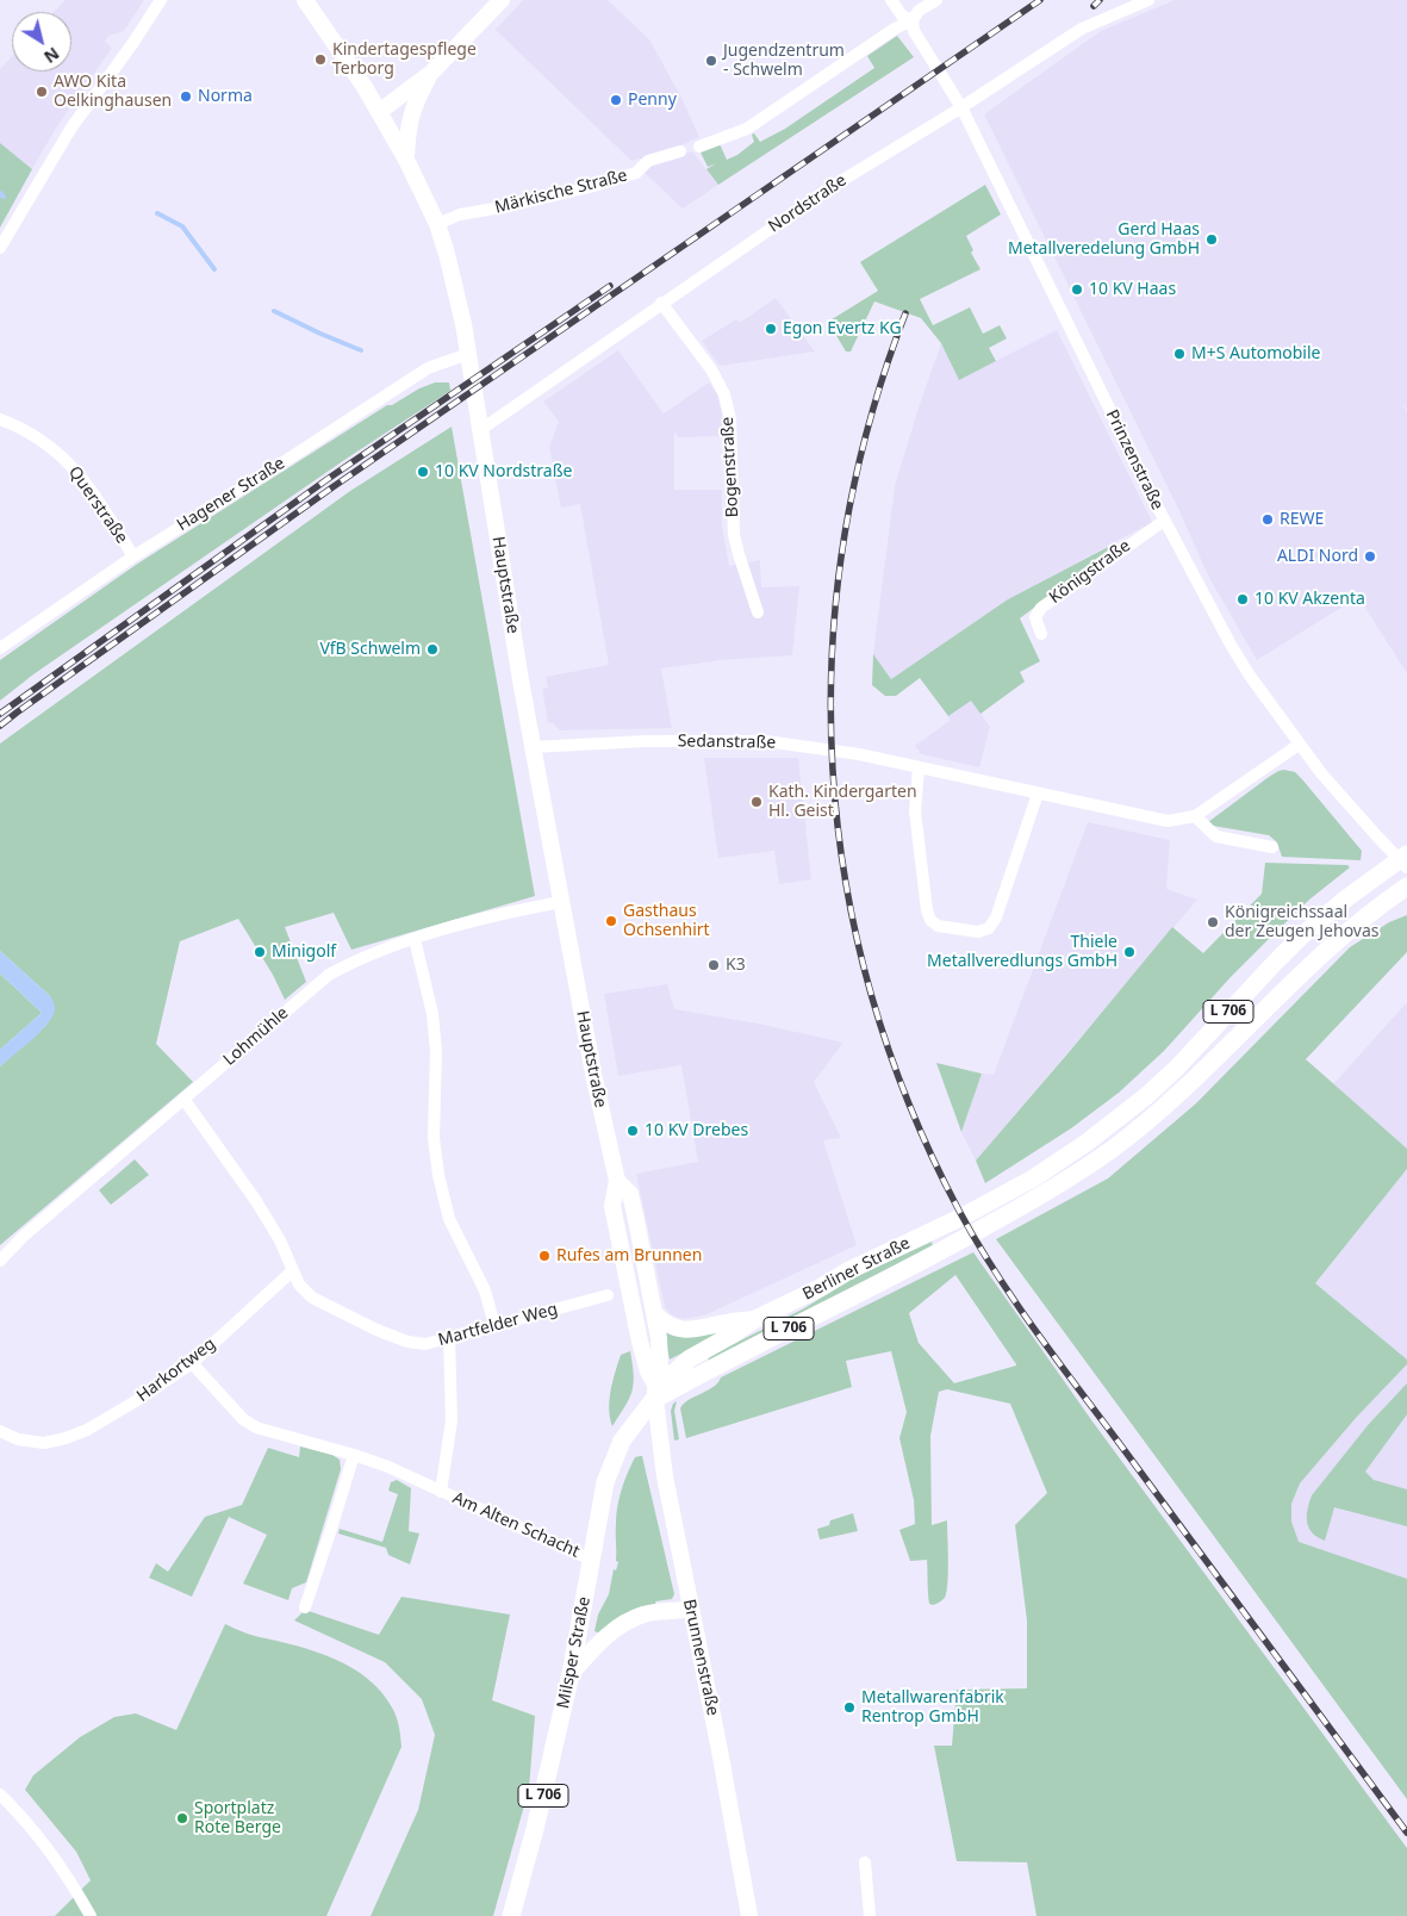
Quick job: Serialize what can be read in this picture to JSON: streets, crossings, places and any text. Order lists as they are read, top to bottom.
{
  "streets": {
    "main road": [
      "Hauptstraße",
      "L 706",
      "Berliner Straße",
      "Milsper Straße",
      "Brunnenstraße"
    ],
    "street": [
      "Märkische Straße",
      "Nordstraße",
      "Prinzenstraße",
      "Bogenstraße",
      "Hagener Straße",
      "Querstraße",
      "Königstraße",
      "Sedanstraße",
      "Lohmühle",
      "Martfelder Weg",
      "Harkortweg",
      "Am Alten Schacht"
    ]
  },
  "crossings": [
    ["Märkische Straße", "Hauptstraße"],
    ["Nordstraße", "Prinzenstraße"],
    ["Nordstraße", "Bogenstraße"],
    ["Nordstraße", "Hauptstraße"],
    ["Prinzenstraße", "Königstraße"],
    ["Prinzenstraße", "Berliner Straße"],
    ["Hagener Straße", "Querstraße"],
    ["Hagener Straße", "Hauptstraße"],
    ["Hauptstraße", "Sedanstraße"],
    ["Hauptstraße", "L 706"],
    ["Hauptstraße", "Lohmühle"],
    ["Hauptstraße", "Berliner Straße"],
    ["Hauptstraße", "Milsper Straße"],
    ["Hauptstraße", "Brunnenstraße"],
    ["L 706", "Berliner Straße"],
    ["L 706", "Milsper Straße"],
    ["L 706", "Brunnenstraße"],
    ["Lohmühle", "Martfelder Weg"],
    ["Berliner Straße", "Milsper Straße"],
    ["Berliner Straße", "Brunnenstraße"],
    ["Martfelder Weg", "Harkortweg"],
    ["Martfelder Weg", "Am Alten Schacht"],
    ["Harkortweg", "Am Alten Schacht"],
    ["Am Alten Schacht", "Milsper Straße"],
    ["Milsper Straße", "Brunnenstraße"]
  ],
  "places": [
    "Kindertagespflege Terborg",
    "Jugendzentrum - Schwelm",
    "AWO Kita Oelkinghausen",
    "Norma",
    "Penny",
    "Gerd Haas Metallveredelung GmbH",
    "10 KV Haas",
    "Egon Evertz KG",
    "M+S Automobile",
    "10 KV Nordstraße",
    "REWE",
    "ALDI Nord",
    "10 KV Akzenta",
    "VfB Schwelm",
    "Kath. Kindergarten Hl. Geist",
    "Gasthaus Ochsenhirt",
    "Königreichssaal der Zeugen Jehovas",
    "Minigolf",
    "Thiele Metallveredlungs GmbH",
    "K3",
    "10 KV Drebes",
    "Rufes am Brunnen",
    "Metallwarenfabrik Rentrop GmbH",
    "Sportplatz Rote Berge"
  ],
  "north": "bottom right"
}
